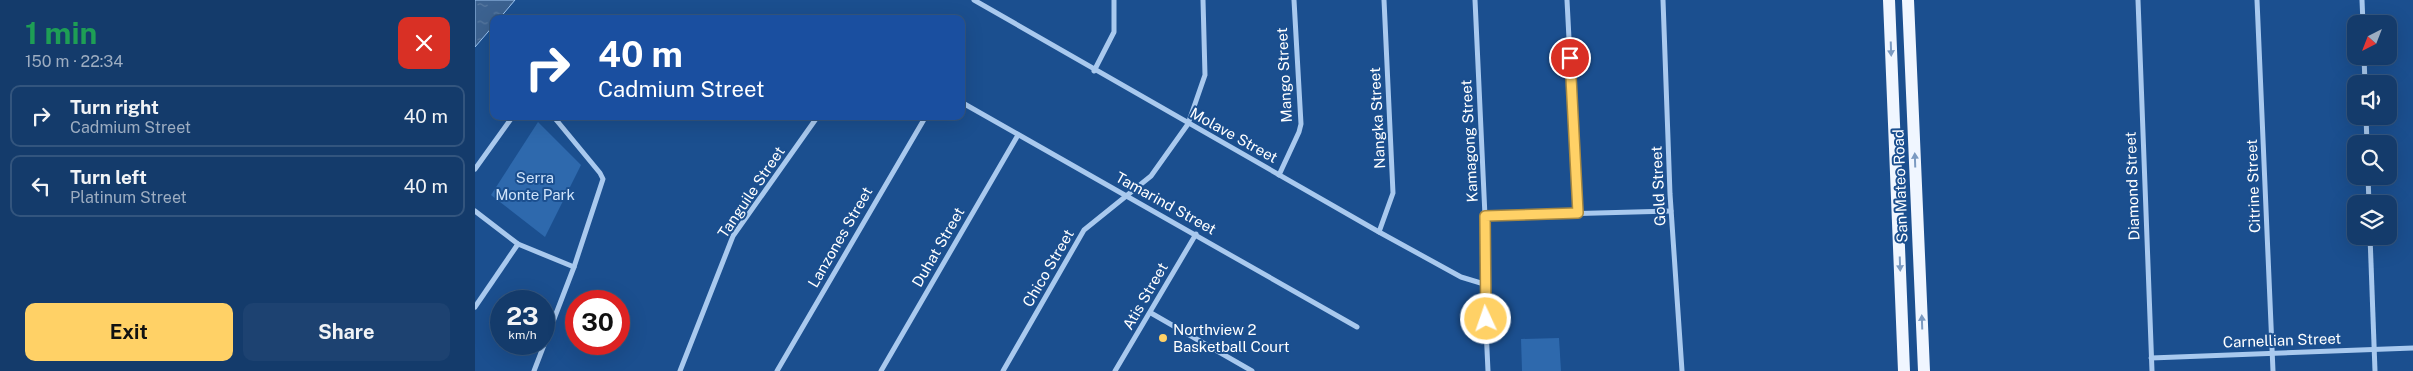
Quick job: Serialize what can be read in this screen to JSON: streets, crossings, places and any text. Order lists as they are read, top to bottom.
{
  "streets": {
    "main road": ["San Mateo Road"],
    "street": [
      "Mango Street",
      "Nangka Street",
      "Molave Street",
      "Kamagong Street",
      "Gold Street",
      "Diamond Street",
      "Citrine Street",
      "Tanguile Street",
      "Tamarind Street",
      "Lanzones Street",
      "Duhat Street",
      "Chico Street",
      "Atis Street",
      "Carnellian Street"
    ]
  },
  "crossings": [
    ["Mango Street", "Molave Street"],
    ["Nangka Street", "Molave Street"],
    ["Molave Street", "Kamagong Street"],
    ["Molave Street", "Chico Street"],
    ["Diamond Street", "Carnellian Street"],
    ["Citrine Street", "Carnellian Street"],
    ["Tamarind Street", "Duhat Street"],
    ["Tamarind Street", "Chico Street"],
    ["Tamarind Street", "Atis Street"]
  ],
  "parks": ["Serra Monte Park"],
  "places": ["Northview 2 Basketball Court"],
  "north": "bottom left",
  "page": {
    "heading": ["1 min", "150 m · 22:34"],
    "turn": ["40 m", "Cadmium Street"],
    "list": [
      {
        "name": "Turn right",
        "note": "Cadmium Street",
        "value": "40 m"
      },
      {
        "name": "Turn left",
        "note": "Platinum Street",
        "value": "40 m"
      }
    ],
    "speed": "23 km/h",
    "limit": "30",
    "buttons": ["Exit", "Share"]
  }
}
